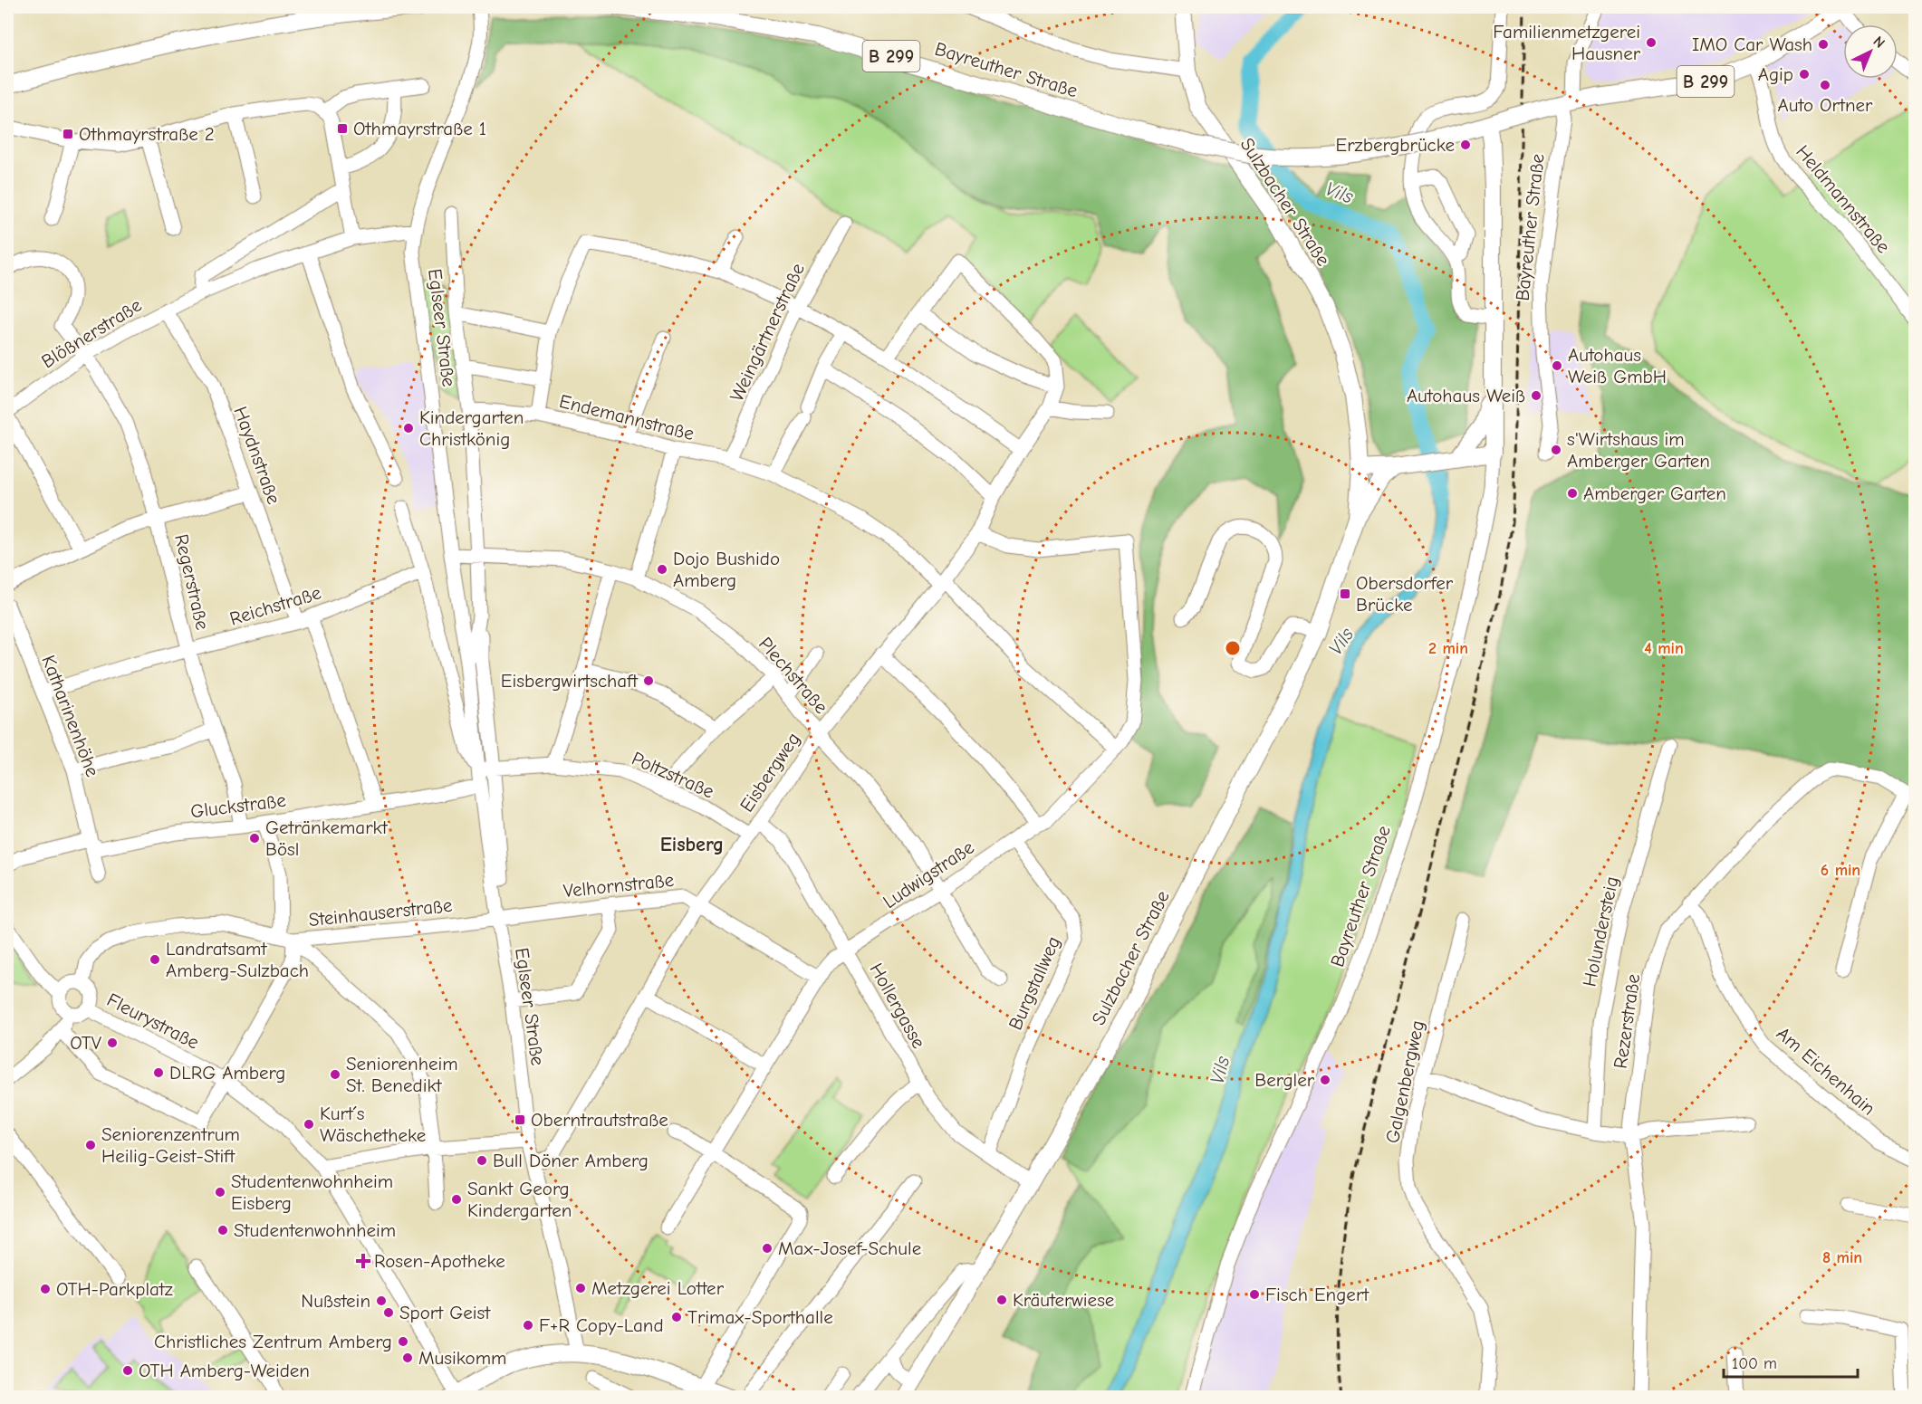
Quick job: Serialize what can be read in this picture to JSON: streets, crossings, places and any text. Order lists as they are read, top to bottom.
{
  "streets": {
    "main road": ["B 299", "Bayreuther Straße", "Sulzbacher Straße"],
    "street": [
      "Heldmannstraße",
      "Eglseer Straße",
      "Weingärtnerstraße",
      "Blößnerstraße",
      "Endemannstraße",
      "Haydnstraße",
      "Regerstraße",
      "Reichstraße",
      "Plechstraße",
      "Katharinenhöhe",
      "Eisbergweg",
      "Poltzstraße",
      "Gluckstraße",
      "Ludwigstraße",
      "Velhornstraße",
      "Steinhauserstraße",
      "Holundersteig",
      "Burgstallweg",
      "Hollergasse",
      "Fleurystraße",
      "Rezerstraße",
      "Am Eichenhain",
      "Galgenbergweg"
    ]
  },
  "crossings": [
    ["B 299", "Bayreuther Straße"],
    ["B 299", "Heldmannstraße"],
    ["Sulzbacher Straße", "Hollergasse"],
    ["Eglseer Straße", "Blößnerstraße"],
    ["Eglseer Straße", "Endemannstraße"],
    ["Eglseer Straße", "Plechstraße"],
    ["Eglseer Straße", "Eisbergweg"],
    ["Eglseer Straße", "Poltzstraße"],
    ["Eglseer Straße", "Gluckstraße"],
    ["Eglseer Straße", "Velhornstraße"],
    ["Eglseer Straße", "Steinhauserstraße"],
    ["Weingärtnerstraße", "Endemannstraße"],
    ["Blößnerstraße", "Haydnstraße"],
    ["Blößnerstraße", "Regerstraße"],
    ["Endemannstraße", "Eisbergweg"],
    ["Endemannstraße", "Ludwigstraße"],
    ["Haydnstraße", "Reichstraße"],
    ["Haydnstraße", "Gluckstraße"],
    ["Regerstraße", "Reichstraße"],
    ["Regerstraße", "Gluckstraße"],
    ["Reichstraße", "Katharinenhöhe"],
    ["Plechstraße", "Eisbergweg"],
    ["Plechstraße", "Ludwigstraße"],
    ["Katharinenhöhe", "Gluckstraße"],
    ["Eisbergweg", "Poltzstraße"],
    ["Eisbergweg", "Ludwigstraße"],
    ["Eisbergweg", "Velhornstraße"],
    ["Eisbergweg", "Hollergasse"],
    ["Ludwigstraße", "Velhornstraße"],
    ["Ludwigstraße", "Burgstallweg"],
    ["Ludwigstraße", "Hollergasse"],
    ["Velhornstraße", "Steinhauserstraße"],
    ["Steinhauserstraße", "Fleurystraße"],
    ["Burgstallweg", "Hollergasse"],
    ["Rezerstraße", "Am Eichenhain"]
  ],
  "districts": ["Eisberg"],
  "water": ["Vils"],
  "places": {
    "other": [
      "Familienmetzgerei Hausner",
      "IMO Car Wash",
      "Agip",
      "Auto Ortner",
      "Erzbergbrücke",
      "Autohaus Weiß GmbH",
      "Autohaus Weiß",
      "Kindergarten Christkönig",
      "s'Wirtshaus im Amberger Garten",
      "Amberger Garten",
      "Dojo Bushido Amberg",
      "Eisbergwirtschaft",
      "Getränkemarkt Bösl",
      "Landratsamt Amberg-Sulzbach",
      "OTV",
      "DLRG Amberg",
      "Seniorenheim St. Benedikt",
      "Bergler",
      "Kurt´s Wäschetheke",
      "Seniorenzentrum Heilig-Geist-Stift",
      "Bull Döner Amberg",
      "Studentenwohnheim Eisberg",
      "Sankt Georg Kindergarten",
      "Studentenwohnheim",
      "Max-Josef-Schule",
      "Metzgerei Lotter",
      "OTH-Parkplatz",
      "Fisch Engert",
      "Kräuterwiese",
      "Nußstein",
      "Sport Geist",
      "Trimax-Sporthalle",
      "F+R Copy-Land",
      "Christliches Zentrum Amberg",
      "Musikomm",
      "OTH Amberg-Weiden"
    ],
    "transit": [
      "Othmayrstraße 1",
      "Othmayrstraße 2",
      "Obersdorfer Brücke",
      "Oberntrautstraße"
    ],
    "health": ["Rosen-Apotheke"]
  },
  "scale_bar": "100 m",
  "north": "top right",
  "rings": [
    "2 min",
    "4 min",
    "6 min",
    "8 min"
  ]
}
